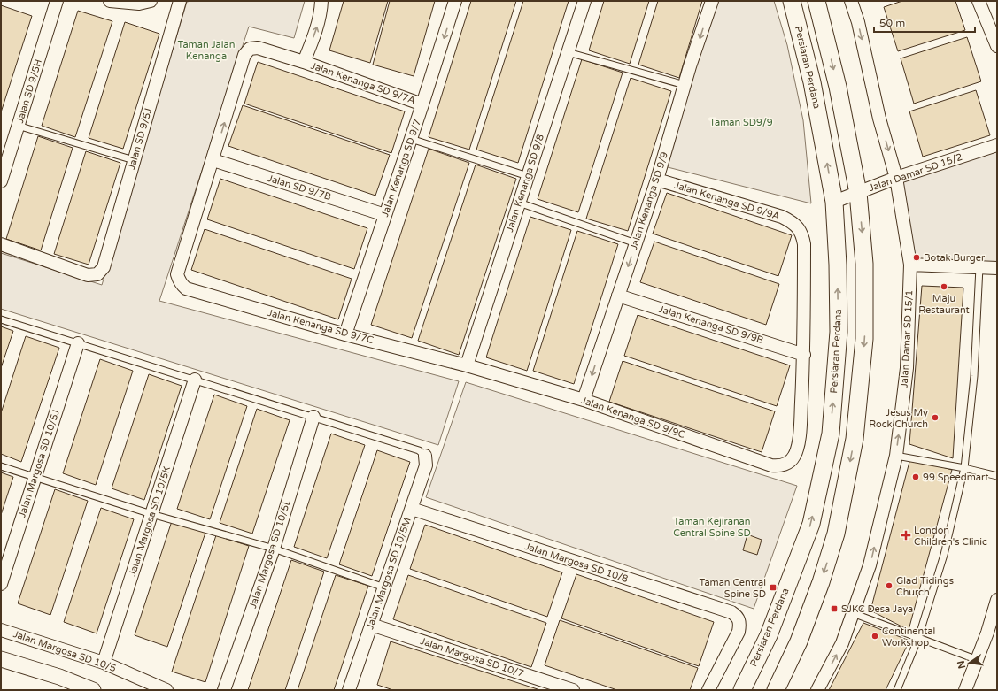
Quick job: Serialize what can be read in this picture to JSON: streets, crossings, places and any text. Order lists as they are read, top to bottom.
{
  "streets": {
    "main road": ["Persiaran Perdana"],
    "street": [
      "Jalan Kenanga SD 9/7A",
      "Jalan SD 9/5H",
      "Jalan SD 9/5J",
      "Jalan Kenanga SD 9/7",
      "Jalan Damar SD 15/2",
      "Jalan Kenanga SD 9/8",
      "Jalan SD 9/7B",
      "Jalan Kenanga SD 9/9",
      "Jalan Kenanga SD 9/9A",
      "Jalan Kenanga SD 9/9B",
      "Jalan Kenanga SD 9/7C",
      "Jalan Damar SD 15/1",
      "Jalan Kenanga SD 9/9C",
      "Jalan Margosa SD 10/5J",
      "Jalan Margosa SD 10/5K",
      "Jalan Margosa SD 10/5L",
      "Jalan Margosa SD 10/8",
      "Jalan Margosa SD 10/5M",
      "Jalan Margosa SD 10/5",
      "Jalan Margosa SD 10/7"
    ]
  },
  "crossings": [
    ["Persiaran Perdana", "Jalan Damar SD 15/2"],
    ["Jalan Kenanga SD 9/7A", "Jalan Kenanga SD 9/7"],
    ["Jalan Kenanga SD 9/7A", "Jalan SD 9/7B"],
    ["Jalan Kenanga SD 9/7A", "Jalan Kenanga SD 9/7C"],
    ["Jalan Kenanga SD 9/7", "Jalan SD 9/7B"],
    ["Jalan Kenanga SD 9/7", "Jalan Kenanga SD 9/7C"],
    ["Jalan Damar SD 15/2", "Jalan Damar SD 15/1"],
    ["Jalan Kenanga SD 9/8", "Jalan Kenanga SD 9/7C"],
    ["Jalan Kenanga SD 9/8", "Jalan Kenanga SD 9/9C"],
    ["Jalan SD 9/7B", "Jalan Kenanga SD 9/7C"],
    ["Jalan Kenanga SD 9/9", "Jalan Kenanga SD 9/9A"],
    ["Jalan Kenanga SD 9/9", "Jalan Kenanga SD 9/9B"],
    ["Jalan Kenanga SD 9/9", "Jalan Kenanga SD 9/9C"],
    ["Jalan Kenanga SD 9/9A", "Jalan Kenanga SD 9/9B"],
    ["Jalan Kenanga SD 9/9A", "Jalan Kenanga SD 9/9C"],
    ["Jalan Kenanga SD 9/7C", "Jalan Kenanga SD 9/9C"],
    ["Jalan Margosa SD 10/5K", "Jalan Margosa SD 10/5"],
    ["Jalan Margosa SD 10/8", "Jalan Margosa SD 10/5M"],
    ["Jalan Margosa SD 10/5M", "Jalan Margosa SD 10/7"]
  ],
  "one_way": ["Jalan Kenanga SD 9/9"],
  "parks": ["Taman Jalan Kenanga", "Taman SD9/9", "Taman Kejiranan Central Spine SD"],
  "places": {
    "other": [
      "Botak Burger",
      "Maju Restaurant",
      "Jesus My Rock Church",
      "99 Speedmart",
      "Glad Tidings Church",
      "Continental Workshop"
    ],
    "health": ["London Children's Clinic"],
    "transit": ["Taman Central Spine SD", "SJKC Desa Jaya"]
  },
  "scale_bar": "50 m",
  "north": "left"
}
